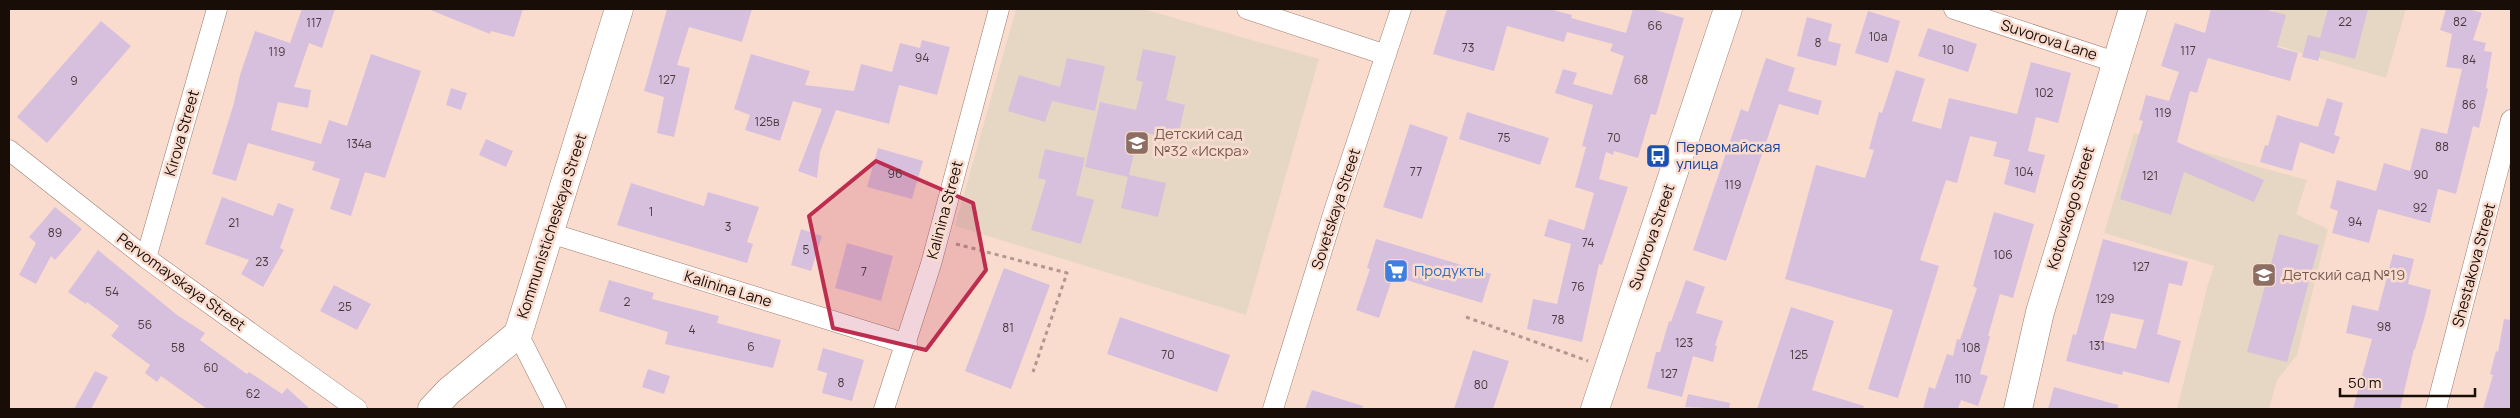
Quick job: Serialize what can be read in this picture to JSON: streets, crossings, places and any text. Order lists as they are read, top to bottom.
{
  "streets": {
    "main road": ["Kotovskogo Street", "Kommunisticheskaya Street", "Suvorova Street"],
    "street": [
      "Suvorova Lane",
      "Kirova Street",
      "Sovetskaya Street",
      "Kalinina Street",
      "Shestakova Street",
      "Pervomayskaya Street",
      "Kalinina Lane"
    ]
  },
  "crossings": [
    ["Suvorova Lane", "Kotovskogo Street"],
    ["Kirova Street", "Pervomayskaya Street"],
    ["Kalinina Street", "Kalinina Lane"],
    ["Kommunisticheskaya Street", "Kalinina Lane"]
  ],
  "places": {
    "school or university": ["Детский сад №32 «Искра»", "Детский сад №19"],
    "bus stop": ["Первомайская улица"],
    "supermarket": ["Продукты"]
  },
  "house_numbers": [
    "22",
    "82",
    "117",
    "66",
    "10а",
    "8",
    "73",
    "10",
    "117",
    "119",
    "94",
    "84",
    "127",
    "68",
    "9",
    "102",
    "86",
    "119",
    "125в",
    "75",
    "70",
    "134а",
    "88",
    "77",
    "104",
    "96",
    "90",
    "121",
    "119",
    "92",
    "1",
    "94",
    "21",
    "3",
    "89",
    "74",
    "5",
    "106",
    "23",
    "127",
    "7",
    "76",
    "54",
    "129",
    "2",
    "25",
    "78",
    "56",
    "98",
    "81",
    "4",
    "123",
    "131",
    "6",
    "58",
    "108",
    "70",
    "125",
    "60",
    "127",
    "110",
    "8",
    "80",
    "62"
  ],
  "scale_bar": "50 m"
}
